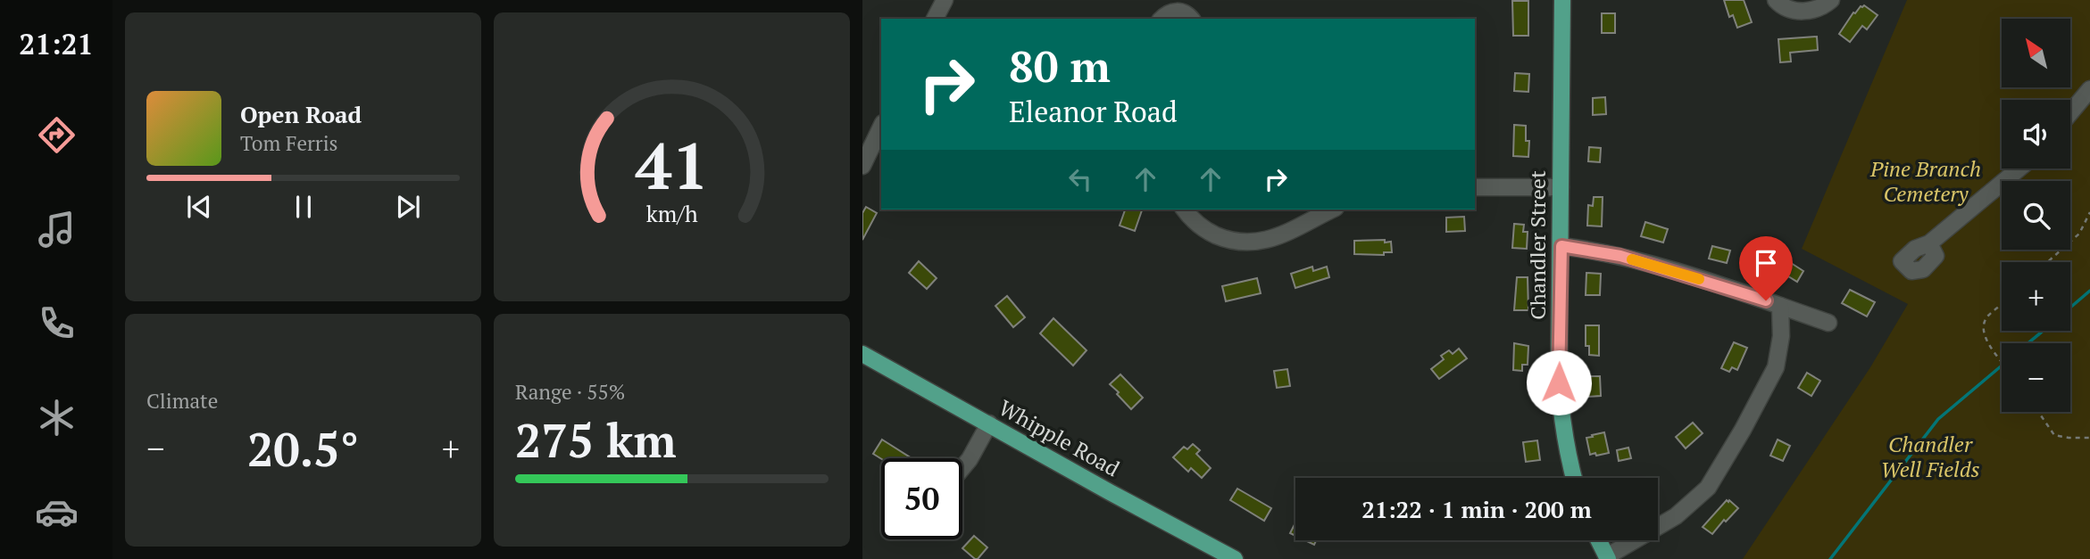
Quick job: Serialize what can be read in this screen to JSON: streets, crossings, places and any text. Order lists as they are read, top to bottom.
{
  "streets": {
    "main road": ["Chandler Street", "Whipple Road"]
  },
  "parks": ["Pine Branch Cemetery", "Chandler Well Fields"],
  "north": "top left",
  "page": {
    "tabs": "21:21",
    "map_buttons": ["+", "−"],
    "turn": ["80 m", "Eleanor Road"],
    "song": ["Open Road", "Tom Ferris"],
    "tile": [
      "Climate",
      ["Range · 55%", "275 km"]
    ],
    "heat": ["−", "20.5°", "+"],
    "limit": "50",
    "trip": "21:22 · 1 min · 200 m",
    "gauge": ["41", "km/h"]
  }
}
